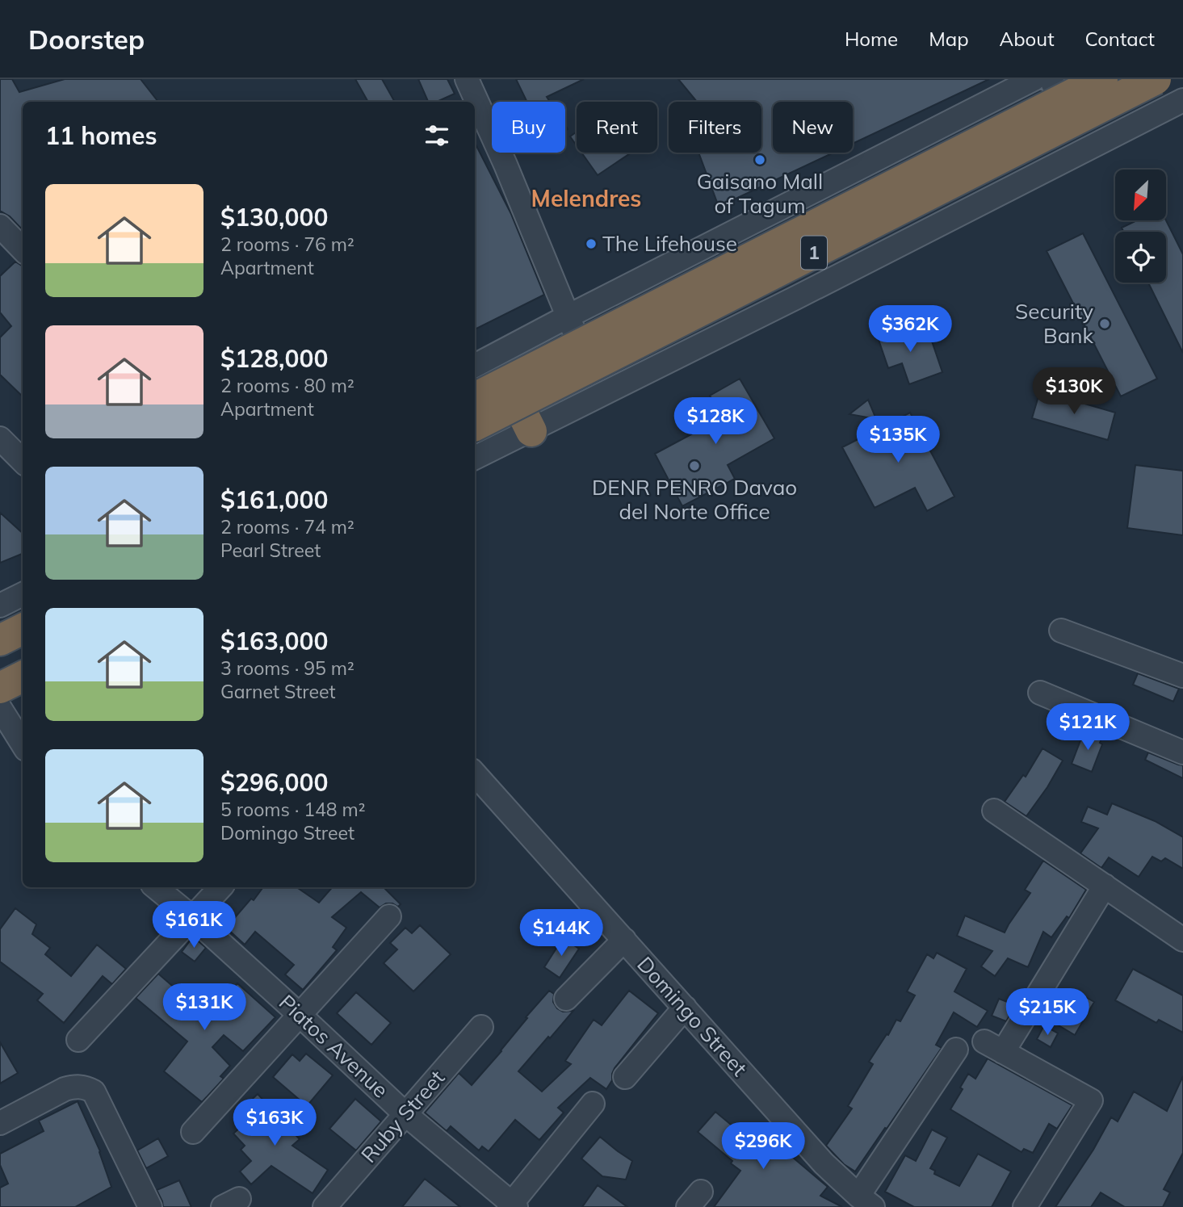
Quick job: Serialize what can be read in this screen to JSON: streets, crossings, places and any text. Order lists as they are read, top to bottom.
{
  "streets": {
    "highway": ["1"],
    "street": ["Domingo Street", "Piatos Avenue", "Ruby Street"]
  },
  "crossings": [
    ["Piatos Avenue", "Ruby Street"]
  ],
  "districts": ["Melendres"],
  "places": [
    "Gaisano Mall of Tagum",
    "The Lifehouse",
    "Security Bank",
    "DENR PENRO Davao del Norte Office"
  ],
  "north": "bottom left",
  "page": {
    "header": "Doorstep",
    "nav": [
      "Home",
      "Map",
      "About",
      "Contact"
    ],
    "chip": [
      "Buy",
      "Rent",
      "Filters",
      "New"
    ],
    "heading": "11 homes",
    "list": [
      {
        "name": "$130,000",
        "note": "2 rooms · 76 m² · Apartment"
      },
      {
        "name": "$128,000",
        "note": "2 rooms · 80 m² · Apartment"
      },
      {
        "name": "$161,000",
        "note": "2 rooms · 74 m² · Pearl Street"
      },
      {
        "name": "$163,000",
        "note": "3 rooms · 95 m² · Garnet Street"
      },
      {
        "name": "$296,000",
        "note": "5 rooms · 148 m² · Domingo Street"
      }
    ],
    "price": [
      "$362K",
      "$130K",
      "$128K",
      "$135K",
      "$121K",
      "$161K",
      "$144K",
      "$131K",
      "$215K",
      "$163K",
      "$296K"
    ]
  }
}
